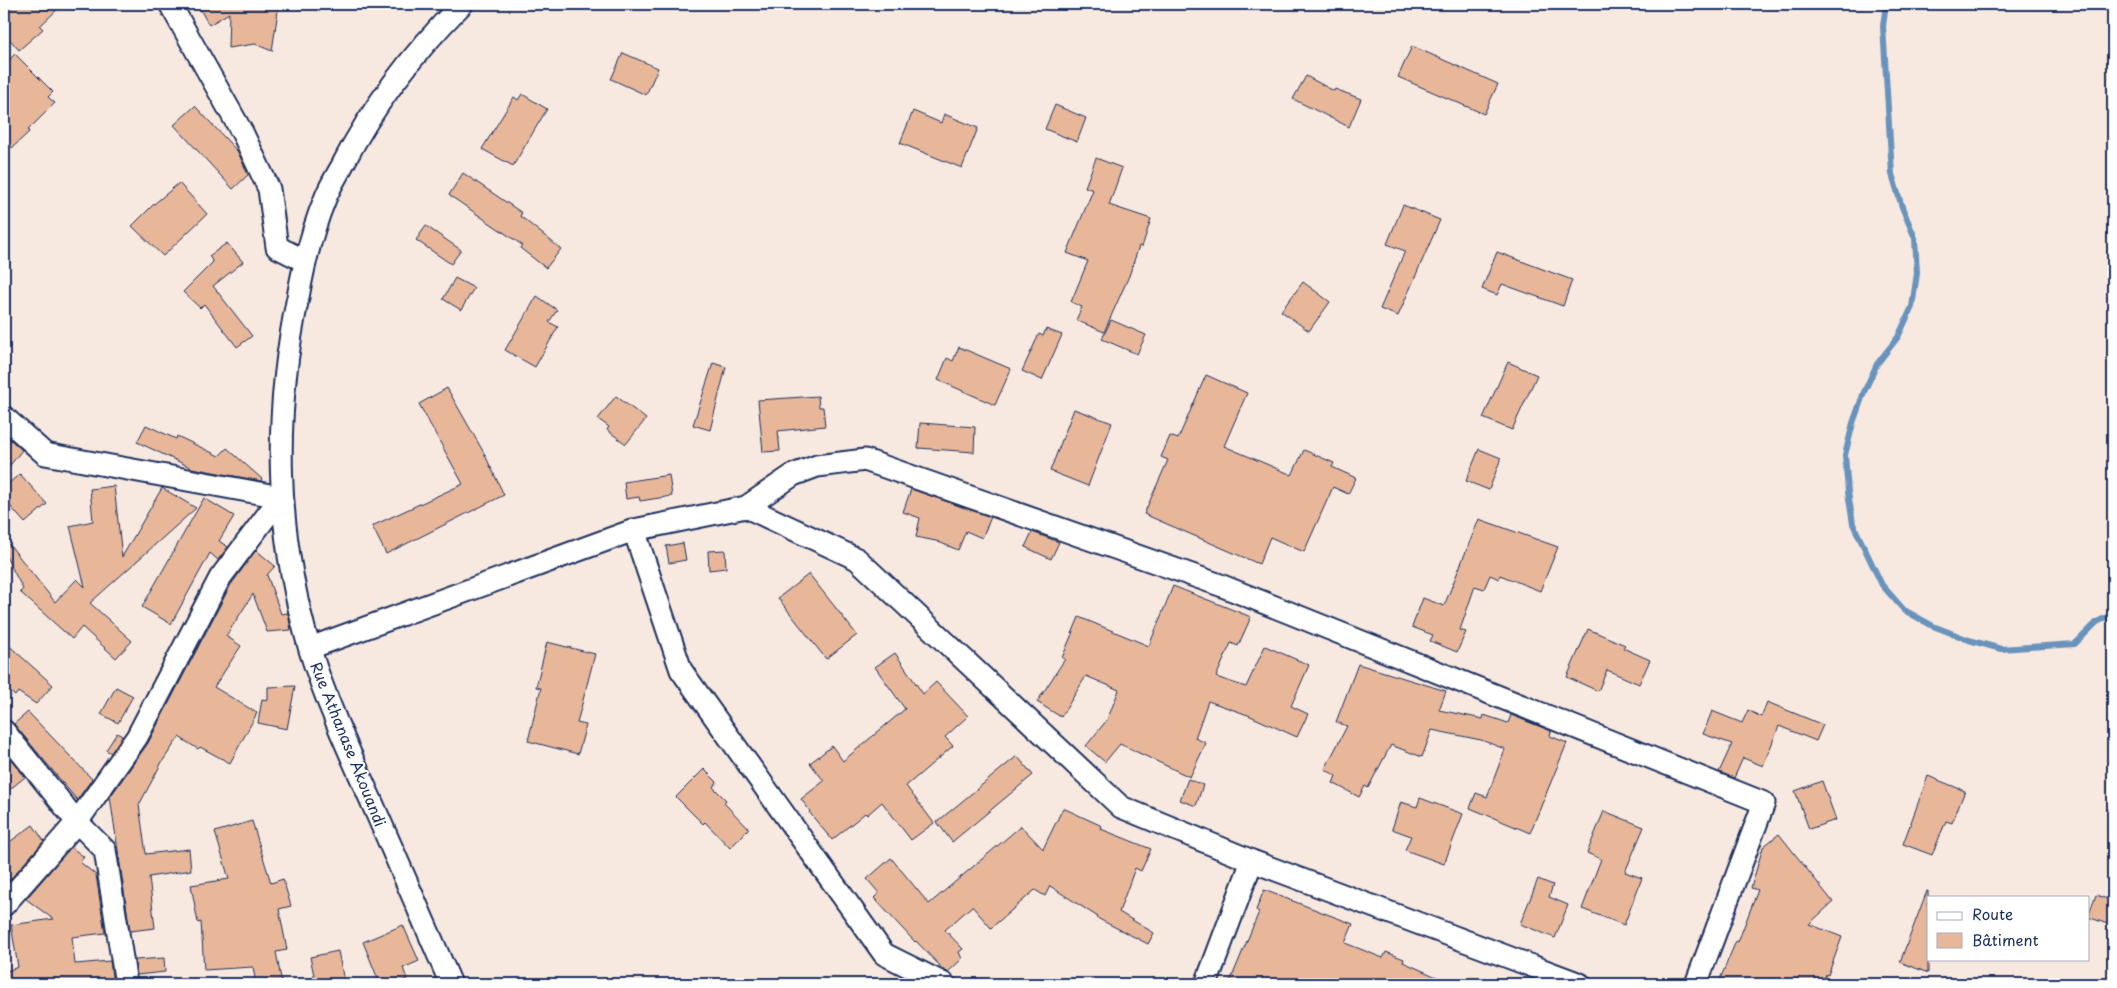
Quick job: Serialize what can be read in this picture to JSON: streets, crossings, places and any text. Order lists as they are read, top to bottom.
{
  "streets": {
    "street": ["Rue Athanase Akouandi"]
  },
  "legend": ["Route", "Bâtiment"]
}
